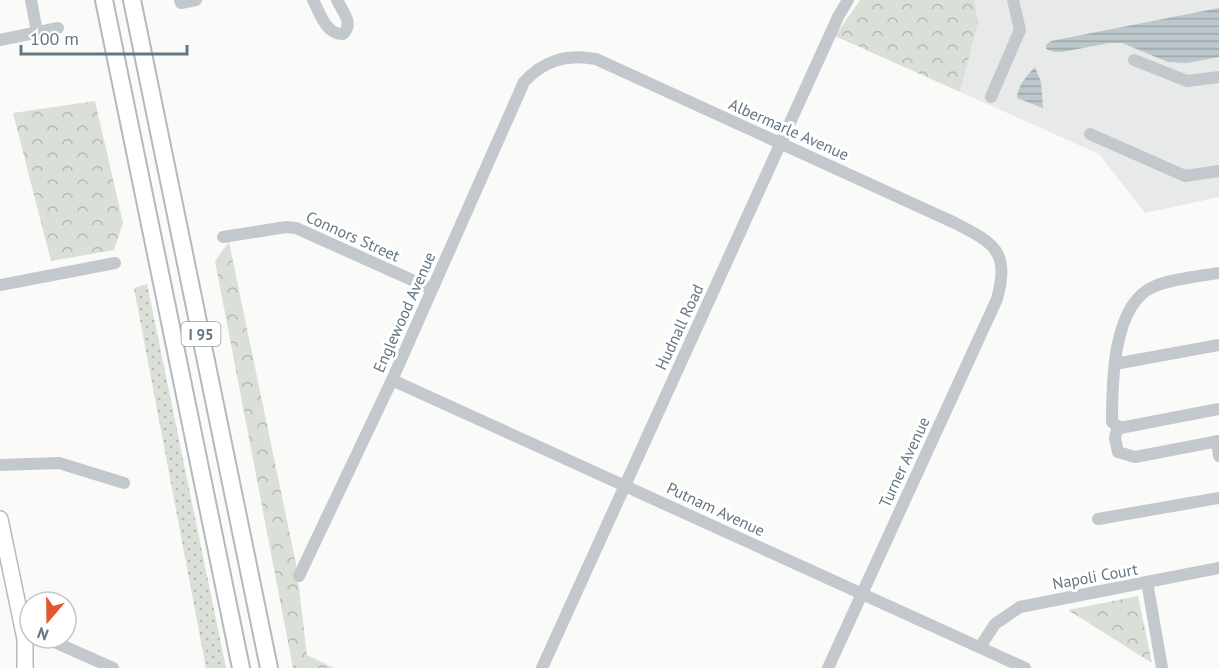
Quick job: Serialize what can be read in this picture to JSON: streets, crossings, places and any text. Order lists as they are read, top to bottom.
{
  "streets": {
    "highway": ["I 95"],
    "street": [
      "Albermarle Avenue",
      "Connors Street",
      "Englewood Avenue",
      "Hudnall Road",
      "Turner Avenue",
      "Putnam Avenue",
      "Napoli Court"
    ]
  },
  "crossings": [
    ["Albermarle Avenue", "Englewood Avenue"],
    ["Albermarle Avenue", "Hudnall Road"],
    ["Albermarle Avenue", "Turner Avenue"],
    ["Connors Street", "Englewood Avenue"],
    ["Englewood Avenue", "Putnam Avenue"],
    ["Hudnall Road", "Putnam Avenue"],
    ["Turner Avenue", "Putnam Avenue"],
    ["Putnam Avenue", "Napoli Court"]
  ],
  "scale_bar": "100 m",
  "north": "bottom"
}
